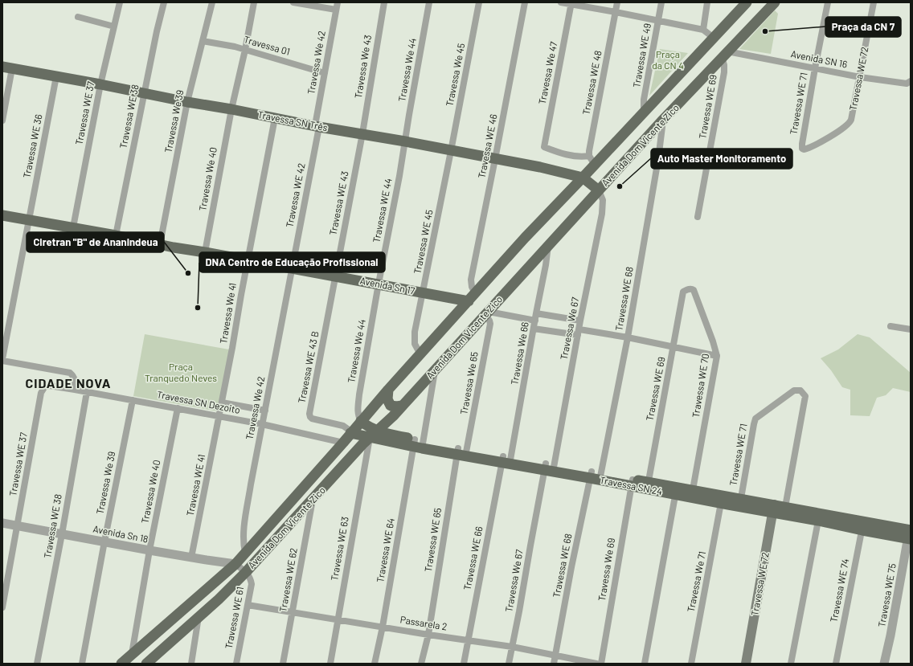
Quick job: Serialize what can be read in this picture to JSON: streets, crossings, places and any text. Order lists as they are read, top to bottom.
{
  "streets": {
    "main road": [
      "Travessa WE 72",
      "Travessa SN Três",
      "Avenida Dom Vicente Zico",
      "Avenida Sn 17",
      "Travessa SN 24"
    ],
    "street": [
      "Travessa 01",
      "Travessa WE 49",
      "Avenida SN 16",
      "Travessa We 42",
      "Travessa We 43",
      "Travessa We 44",
      "Travessa We 47",
      "Travessa We 45",
      "Travessa WE 48",
      "Travessa WE 71",
      "Travessa WE 69",
      "Travessa WE 37",
      "Travessa WE 38",
      "Travessa We 39",
      "Travessa WE 36",
      "Travessa WE 46",
      "Travessa We 40",
      "Travessa WE 42",
      "Travessa WE 43",
      "Travessa WE 44",
      "Travessa WE 45",
      "Travessa WE 68",
      "Travessa We 41",
      "Travessa We 67",
      "Travessa We 66",
      "Travessa WE 43 B",
      "Travessa We 65",
      "Travessa WE 70",
      "Travessa SN Dezoito",
      "Travessa WE 41",
      "Avenida Sn 18",
      "Travessa WE 65",
      "Travessa WE 63",
      "Travessa WE 64",
      "Travessa WE 66",
      "Travessa We 69",
      "Travessa WE 62",
      "Travessa We 71",
      "Travessa WE 74",
      "Travessa WE 75",
      "Travessa WE 61",
      "Passarela 2"
    ]
  },
  "crossings": [
    ["Travessa 01", "Travessa We 42"],
    ["Travessa 01", "Travessa We 39"],
    ["Travessa WE 49", "Avenida Dom Vicente Zico"],
    ["Avenida SN 16", "Travessa WE 72"],
    ["Avenida SN 16", "Travessa WE 71"],
    ["Avenida SN 16", "Travessa WE 69"],
    ["Avenida SN 16", "Avenida Dom Vicente Zico"],
    ["Travessa We 42", "Travessa SN Três"],
    ["Travessa We 42", "Avenida Dom Vicente Zico"],
    ["Travessa We 42", "Travessa WE 42"],
    ["Travessa We 42", "Avenida Sn 17"],
    ["Travessa We 42", "Travessa SN Dezoito"],
    ["Travessa We 43", "Travessa SN Três"],
    ["Travessa We 43", "Travessa WE 43"],
    ["Travessa We 44", "Travessa SN Três"],
    ["Travessa We 44", "Avenida Dom Vicente Zico"],
    ["Travessa We 44", "Travessa WE 44"],
    ["Travessa We 44", "Avenida Sn 17"],
    ["Travessa We 44", "Travessa SN 24"],
    ["Travessa We 47", "Travessa WE 48"],
    ["Travessa We 47", "Avenida Dom Vicente Zico"],
    ["Travessa We 45", "Travessa SN Três"],
    ["Travessa We 45", "Travessa WE 45"],
    ["Travessa WE 72", "Travessa WE 71"],
    ["Travessa WE 72", "Travessa SN 24"],
    ["Travessa WE 48", "Avenida Dom Vicente Zico"],
    ["Travessa WE 71", "Travessa SN 24"],
    ["Travessa WE 69", "Avenida Dom Vicente Zico"],
    ["Travessa WE 69", "Travessa WE 70"],
    ["Travessa WE 69", "Travessa SN 24"],
    ["Travessa WE 37", "Travessa SN Três"],
    ["Travessa WE 37", "Avenida Sn 17"],
    ["Travessa WE 37", "Travessa SN Dezoito"],
    ["Travessa WE 37", "Avenida Sn 18"],
    ["Travessa WE 38", "Travessa SN Três"],
    ["Travessa WE 38", "Avenida Sn 17"],
    ["Travessa WE 38", "Travessa SN Dezoito"],
    ["Travessa WE 38", "Avenida Sn 18"],
    ["Travessa We 39", "Travessa SN Três"],
    ["Travessa We 39", "Avenida Sn 17"],
    ["Travessa We 39", "Travessa SN Dezoito"],
    ["Travessa We 39", "Avenida Sn 18"],
    ["Travessa SN Três", "Avenida Dom Vicente Zico"],
    ["Travessa SN Três", "Travessa WE 36"],
    ["Travessa SN Três", "Travessa WE 46"],
    ["Travessa SN Três", "Travessa We 40"],
    ["Travessa SN Três", "Travessa WE 42"],
    ["Travessa SN Três", "Travessa WE 43"],
    ["Travessa SN Três", "Travessa WE 44"],
    ["Travessa SN Três", "Travessa WE 45"],
    ["Travessa SN Três", "Travessa We 41"],
    ["Avenida Dom Vicente Zico", "Travessa WE 46"],
    ["Avenida Dom Vicente Zico", "Travessa We 40"],
    ["Avenida Dom Vicente Zico", "Travessa WE 45"],
    ["Avenida Dom Vicente Zico", "Avenida Sn 17"],
    ["Avenida Dom Vicente Zico", "Travessa WE 68"],
    ["Avenida Dom Vicente Zico", "Travessa We 67"],
    ["Avenida Dom Vicente Zico", "Travessa We 66"],
    ["Avenida Dom Vicente Zico", "Travessa WE 43 B"],
    ["Avenida Dom Vicente Zico", "Travessa We 65"],
    ["Avenida Dom Vicente Zico", "Travessa SN Dezoito"],
    ["Avenida Dom Vicente Zico", "Travessa SN 24"],
    ["Avenida Dom Vicente Zico", "Avenida Sn 18"],
    ["Avenida Dom Vicente Zico", "Travessa WE 63"],
    ["Avenida Dom Vicente Zico", "Travessa WE 64"],
    ["Avenida Dom Vicente Zico", "Travessa WE 62"],
    ["Avenida Dom Vicente Zico", "Travessa WE 61"],
    ["Travessa WE 36", "Avenida Sn 17"],
    ["Travessa WE 46", "Avenida Sn 17"],
    ["Travessa We 40", "Avenida Sn 17"],
    ["Travessa We 40", "Travessa SN Dezoito"],
    ["Travessa We 40", "Avenida Sn 18"],
    ["Travessa WE 42", "Avenida Sn 17"],
    ["Travessa WE 43", "Avenida Sn 17"],
    ["Travessa WE 43", "Travessa WE 43 B"],
    ["Travessa WE 44", "Avenida Sn 17"],
    ["Travessa WE 45", "Avenida Sn 17"],
    ["Avenida Sn 17", "Travessa We 41"],
    ["Avenida Sn 17", "Travessa WE 43 B"],
    ["Travessa WE 68", "Travessa SN 24"],
    ["Travessa WE 68", "Passarela 2"],
    ["Travessa We 41", "Travessa SN Dezoito"],
    ["Travessa We 41", "Travessa WE 41"],
    ["Travessa We 67", "Travessa SN 24"],
    ["Travessa We 67", "Passarela 2"],
    ["Travessa We 66", "Travessa SN 24"],
    ["Travessa We 66", "Travessa WE 66"],
    ["Travessa WE 43 B", "Travessa SN 24"],
    ["Travessa We 65", "Travessa SN 24"],
    ["Travessa We 65", "Travessa WE 65"],
    ["Travessa WE 70", "Travessa SN 24"],
    ["Travessa SN Dezoito", "Travessa WE 41"],
    ["Travessa WE 41", "Avenida Sn 18"],
    ["Travessa SN 24", "Travessa WE 65"],
    ["Travessa SN 24", "Travessa WE 63"],
    ["Travessa SN 24", "Travessa WE 64"],
    ["Travessa SN 24", "Travessa WE 66"],
    ["Travessa SN 24", "Travessa We 69"],
    ["Travessa SN 24", "Travessa We 71"],
    ["Travessa SN 24", "Travessa WE 74"],
    ["Travessa SN 24", "Travessa WE 75"],
    ["Travessa WE 65", "Passarela 2"],
    ["Travessa WE 63", "Passarela 2"],
    ["Travessa WE 64", "Passarela 2"],
    ["Travessa WE 66", "Passarela 2"],
    ["Travessa WE 62", "Passarela 2"],
    ["Travessa WE 61", "Passarela 2"]
  ],
  "districts": ["CIDADE NOVA"],
  "parks": ["Praça da CN 4", "Praça Tranquedo Neves"],
  "places": [
    "Praça da CN 7",
    "Auto Master Monitoramento",
    "Ciretran \"B\" de Ananindeua",
    "DNA Centro de Educação Profissional"
  ]
}
